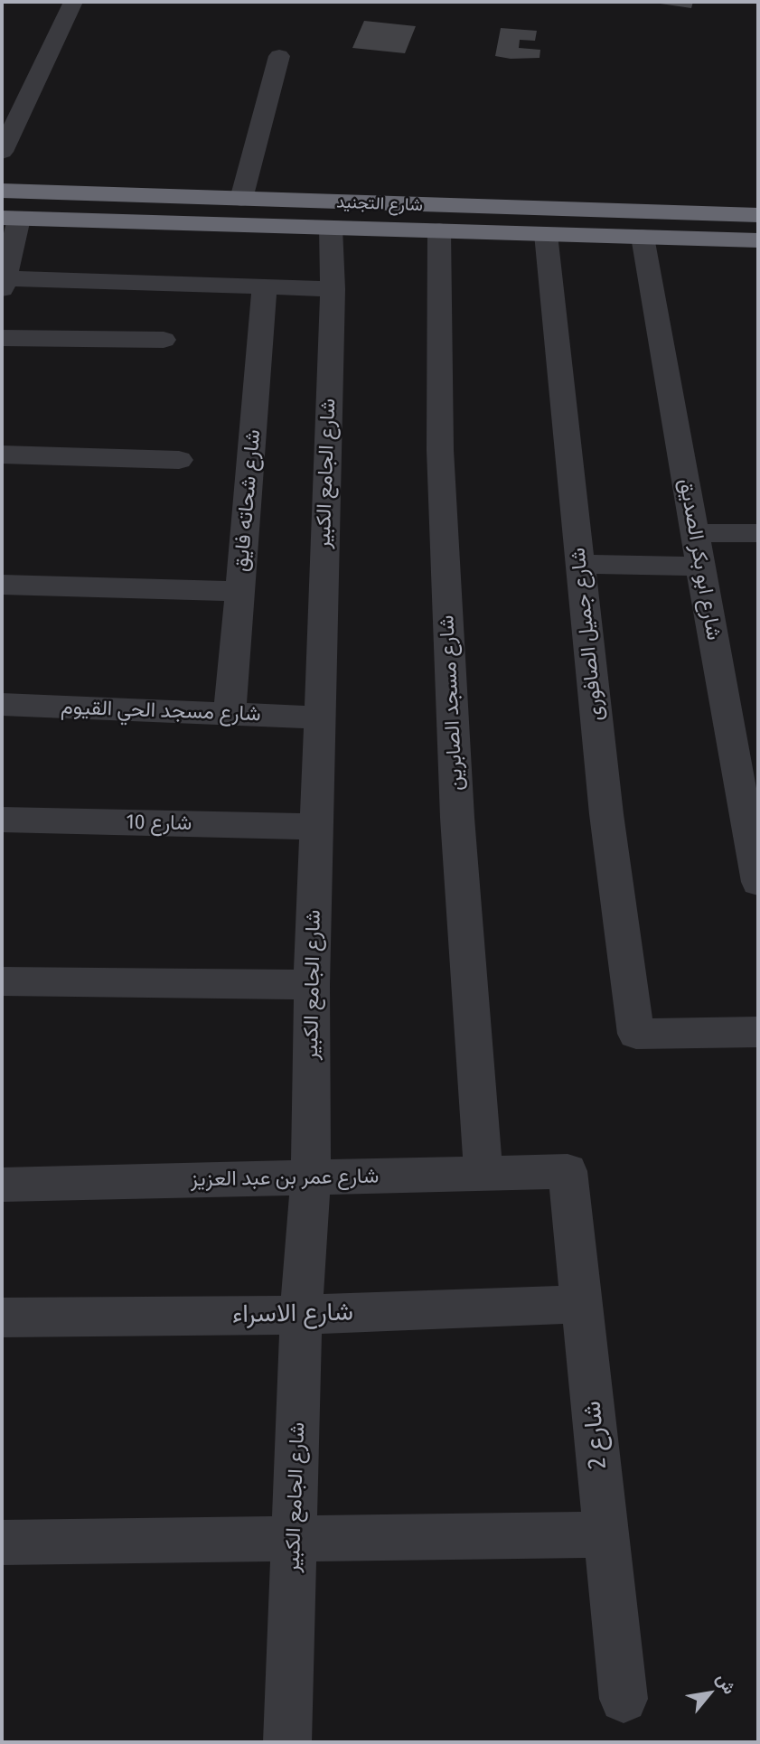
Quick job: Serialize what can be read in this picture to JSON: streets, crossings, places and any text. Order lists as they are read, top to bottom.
{
  "streets": {
    "highway": ["شارع التجنيد"],
    "street": [
      "شارع الجامع الكبير",
      "شارع شحاته فايق",
      "شارع ابو بكر الصديق",
      "شارع جميل الصافورى",
      "شارع مسجد الصابرين",
      "شارع مسجد الحي القيوم",
      "شارع 10",
      "شارع عمر بن عبد العزيز",
      "شارع الاسراء",
      "شارع 2"
    ]
  },
  "crossings": [
    ["شارع التجنيد", "شارع الجامع الكبير"],
    ["شارع التجنيد", "شارع ابو بكر الصديق"],
    ["شارع التجنيد", "شارع جميل الصافورى"],
    ["شارع التجنيد", "شارع مسجد الصابرين"],
    ["شارع الجامع الكبير", "شارع مسجد الحي القيوم"],
    ["شارع الجامع الكبير", "شارع 10"],
    ["شارع الجامع الكبير", "شارع عمر بن عبد العزيز"],
    ["شارع الجامع الكبير", "شارع الاسراء"],
    ["شارع شحاته فايق", "شارع مسجد الحي القيوم"],
    ["شارع مسجد الصابرين", "شارع عمر بن عبد العزيز"],
    ["شارع عمر بن عبد العزيز", "شارع 2"],
    ["شارع الاسراء", "شارع 2"]
  ],
  "north": "top right"
}
